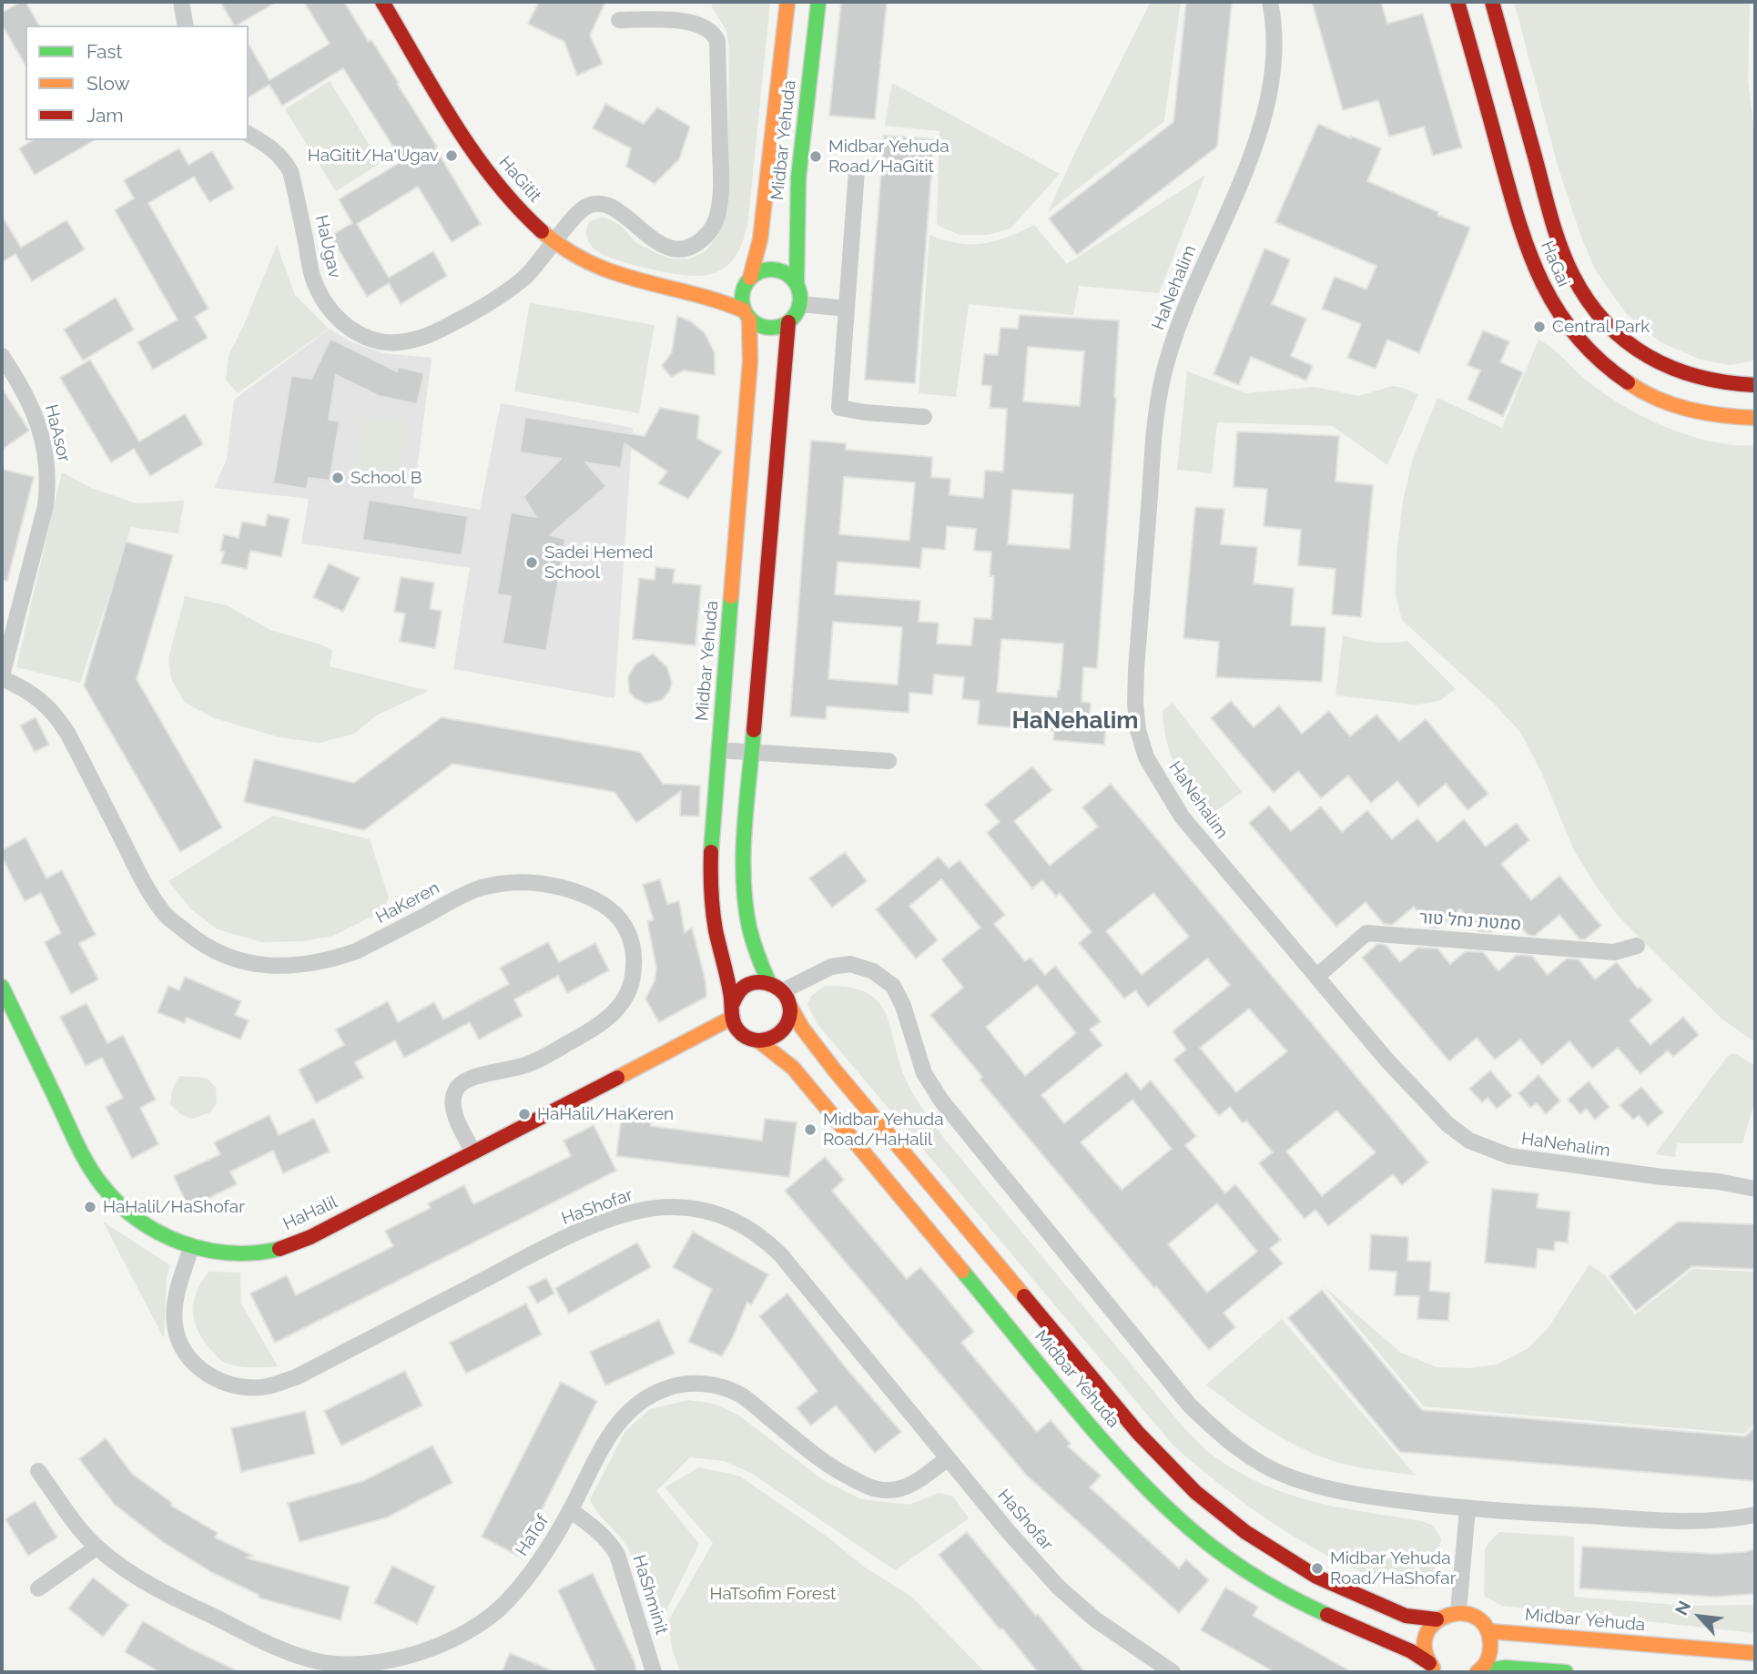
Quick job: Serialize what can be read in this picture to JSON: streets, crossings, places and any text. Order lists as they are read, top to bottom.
{
  "streets": {
    "street": [
      "Midbar Yehuda",
      "HaGitit",
      "HaUgav",
      "HaGai",
      "HaNehalim",
      "HaAsor",
      "HaKeren",
      "סמטת נחל טור",
      "HaShofar",
      "HaHalil",
      "HaTof",
      "HaShminit"
    ]
  },
  "crossings": [
    ["Midbar Yehuda", "HaGitit"],
    ["Midbar Yehuda", "HaHalil"],
    ["HaGitit", "HaUgav"],
    ["HaNehalim", "סמטת נחל טור"],
    ["HaAsor", "HaKeren"],
    ["HaKeren", "HaHalil"],
    ["HaShofar", "HaHalil"],
    ["HaShofar", "HaTof"],
    ["HaTof", "HaShminit"]
  ],
  "districts": ["HaNehalim"],
  "parks": ["HaTsofim Forest"],
  "places": [
    "HaGitit/Ha'Ugav",
    "Midbar Yehuda Road/HaGitit",
    "Central Park",
    "School B",
    "Sadei Hemed School",
    "HaHalil/HaKeren",
    "Midbar Yehuda Road/HaHalil",
    "HaHalil/HaShofar",
    "Midbar Yehuda Road/HaShofar"
  ],
  "legend": ["Fast", "Slow", "Jam"],
  "north": "top left"
}
